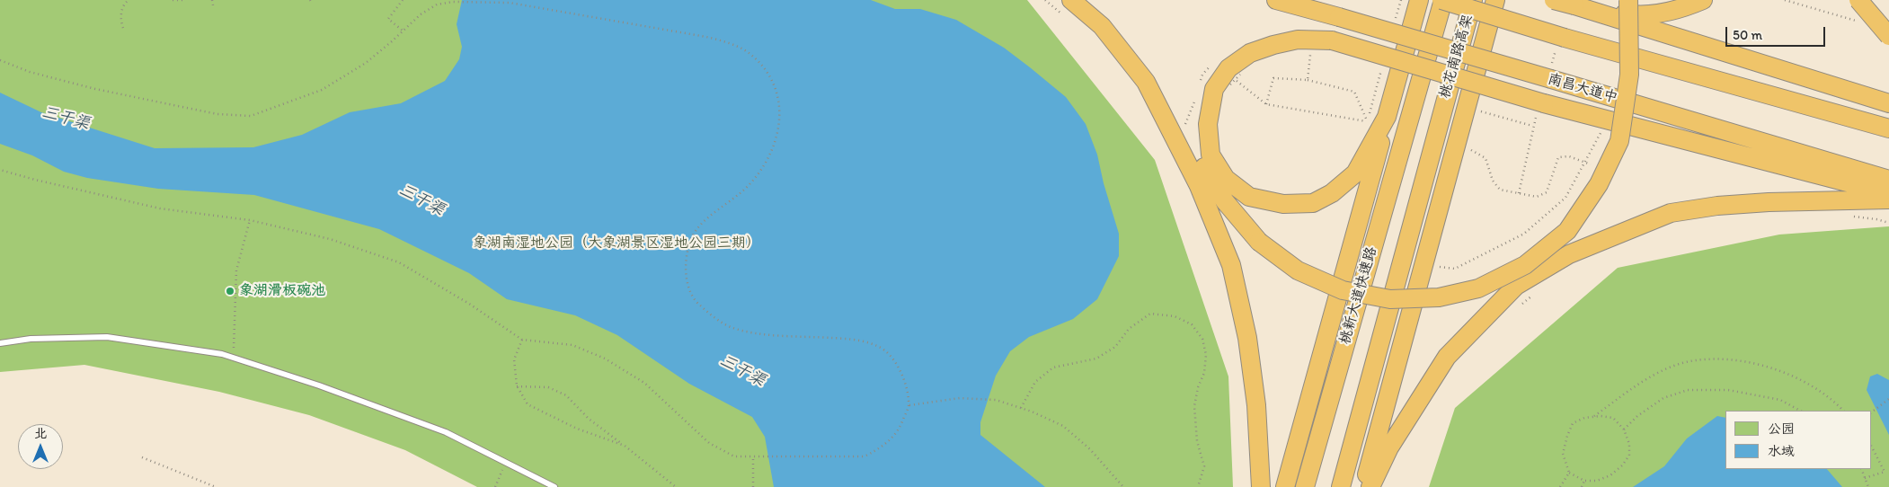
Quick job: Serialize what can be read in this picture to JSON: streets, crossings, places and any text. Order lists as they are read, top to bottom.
{
  "streets": {
    "highway": ["桃花南路高架", "南昌大道中", "桃新大道快速路"]
  },
  "crossings": [
    ["桃花南路高架", "桃新大道快速路"]
  ],
  "water": ["三干渠"],
  "parks": ["象湖南湿地公园（大象湖景区湿地公园三期）"],
  "places": ["象湖滑板碗池"],
  "legend": ["公园", "水域"],
  "scale_bar": "50 m",
  "north": "top"
}
